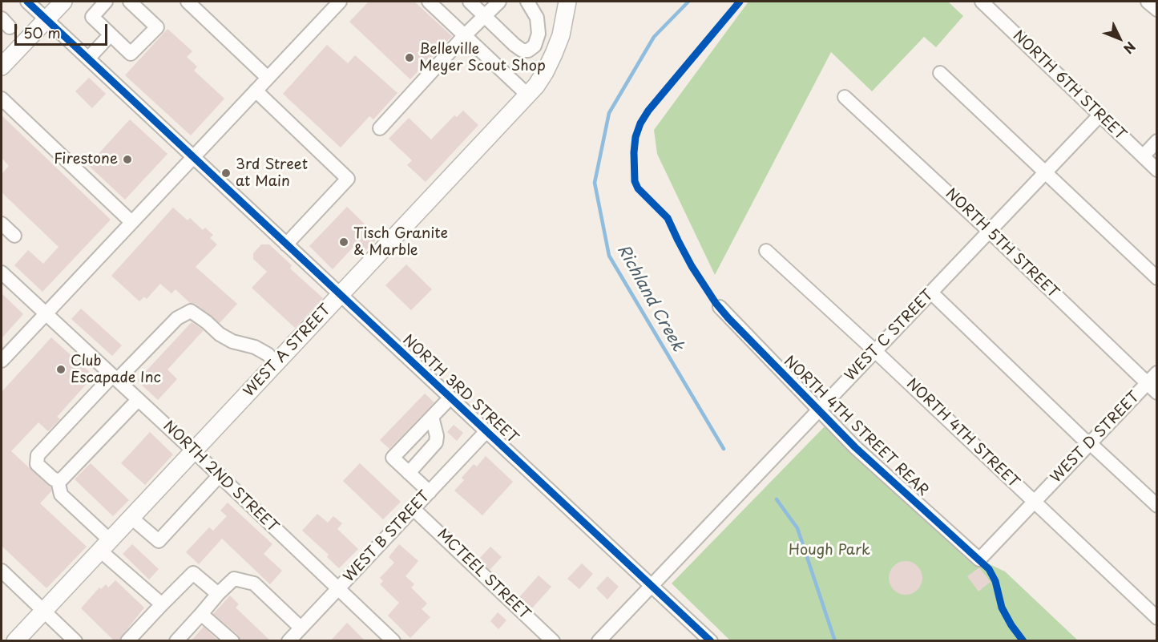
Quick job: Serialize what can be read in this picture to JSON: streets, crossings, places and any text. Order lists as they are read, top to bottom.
{
  "streets": {
    "main road": ["WEST A STREET"],
    "street": [
      "NORTH 6TH STREET",
      "NORTH 5TH STREET",
      "WEST C STREET",
      "NORTH 3RD STREET",
      "NORTH 4TH STREET REAR",
      "NORTH 4TH STREET",
      "WEST D STREET",
      "NORTH 2ND STREET",
      "WEST B STREET",
      "MCTEEL STREET"
    ]
  },
  "crossings": [
    ["NORTH 6TH STREET", "WEST C STREET"],
    ["NORTH 5TH STREET", "WEST C STREET"],
    ["NORTH 5TH STREET", "WEST D STREET"],
    ["WEST C STREET", "NORTH 3RD STREET"],
    ["WEST C STREET", "NORTH 4TH STREET REAR"],
    ["WEST C STREET", "NORTH 4TH STREET"],
    ["WEST A STREET", "NORTH 3RD STREET"],
    ["WEST A STREET", "NORTH 2ND STREET"],
    ["NORTH 3RD STREET", "WEST B STREET"],
    ["NORTH 4TH STREET REAR", "NORTH 4TH STREET"],
    ["NORTH 4TH STREET REAR", "WEST D STREET"],
    ["NORTH 4TH STREET", "WEST D STREET"],
    ["NORTH 2ND STREET", "WEST B STREET"],
    ["WEST B STREET", "MCTEEL STREET"]
  ],
  "water": ["Richland Creek"],
  "parks": ["Hough Park"],
  "places": [
    "Belleville Meyer Scout Shop",
    "Firestone",
    "3rd Street at Main",
    "Tisch Granite & Marble",
    "Club Escapade Inc"
  ],
  "scale_bar": "50 m",
  "north": "bottom right"
}
